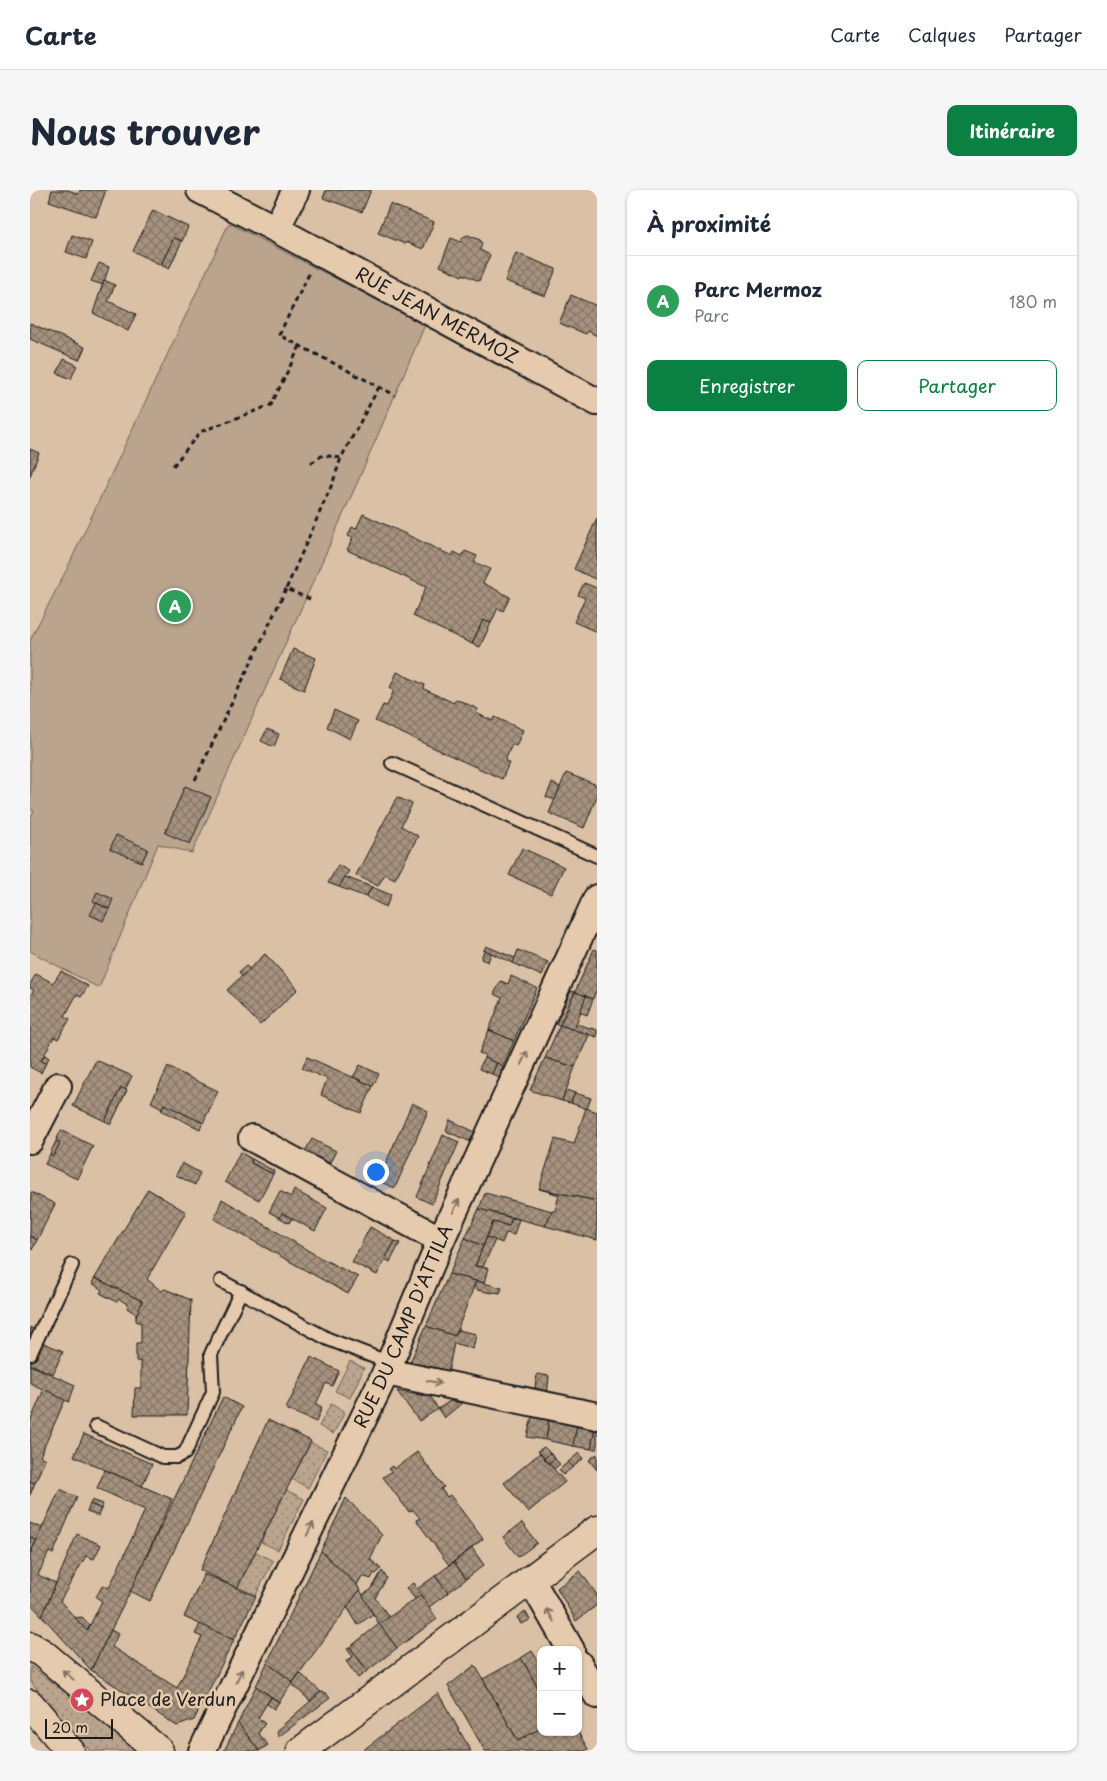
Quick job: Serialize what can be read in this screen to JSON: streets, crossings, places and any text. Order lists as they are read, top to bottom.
{
  "streets": {
    "street": ["RUE JEAN MERMOZ", "RUE DU CAMP D'ATTILA"]
  },
  "one_way": ["RUE DU CAMP D'ATTILA"],
  "places": {
    "place": ["Place de Verdun"]
  },
  "scale_bar": "20 m",
  "page": {
    "header": "Carte",
    "nav": ["Carte", "Calques", "Partager"],
    "title": "Nous trouver",
    "buttons": [
      "Itinéraire",
      ["Enregistrer", "Partager"]
    ],
    "heading": "À proximité",
    "list": [
      {
        "mark": "A",
        "name": "Parc Mermoz",
        "note": "Parc",
        "value": "180 m"
      }
    ],
    "pins": "A",
    "map_buttons": ["+", "−"],
    "scale": "20 m"
  }
}
